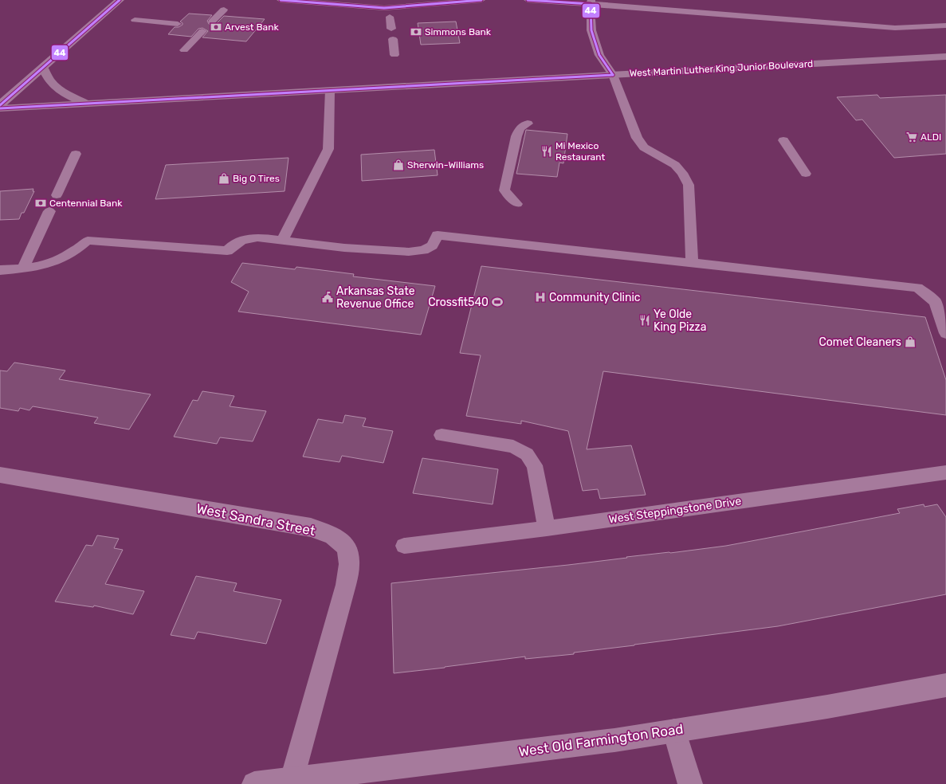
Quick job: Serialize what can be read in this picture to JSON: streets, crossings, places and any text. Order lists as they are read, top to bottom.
{
  "streets": {
    "highway": ["West Martin Luther King Junior Boulevard"],
    "street": ["West Sandra Street", "West Old Farmington Road"],
    "lane": ["West Steppingstone Drive"]
  },
  "crossings": [
    ["West Sandra Street", "West Old Farmington Road"]
  ],
  "places": {
    "bank": ["Arvest Bank", "Simmons Bank", "Centennial Bank"],
    "supermarket": ["ALDI"],
    "restaurant": ["Mi Mexico Restaurant", "Ye Olde King Pizza"],
    "shop": ["Sherwin-Williams", "Big O Tires", "Comet Cleaners"],
    "public building": ["Arkansas State Revenue Office"],
    "hospital": ["Community Clinic"],
    "sports": ["Crossfit540"]
  },
  "lines": ["transit line 44"]
}
